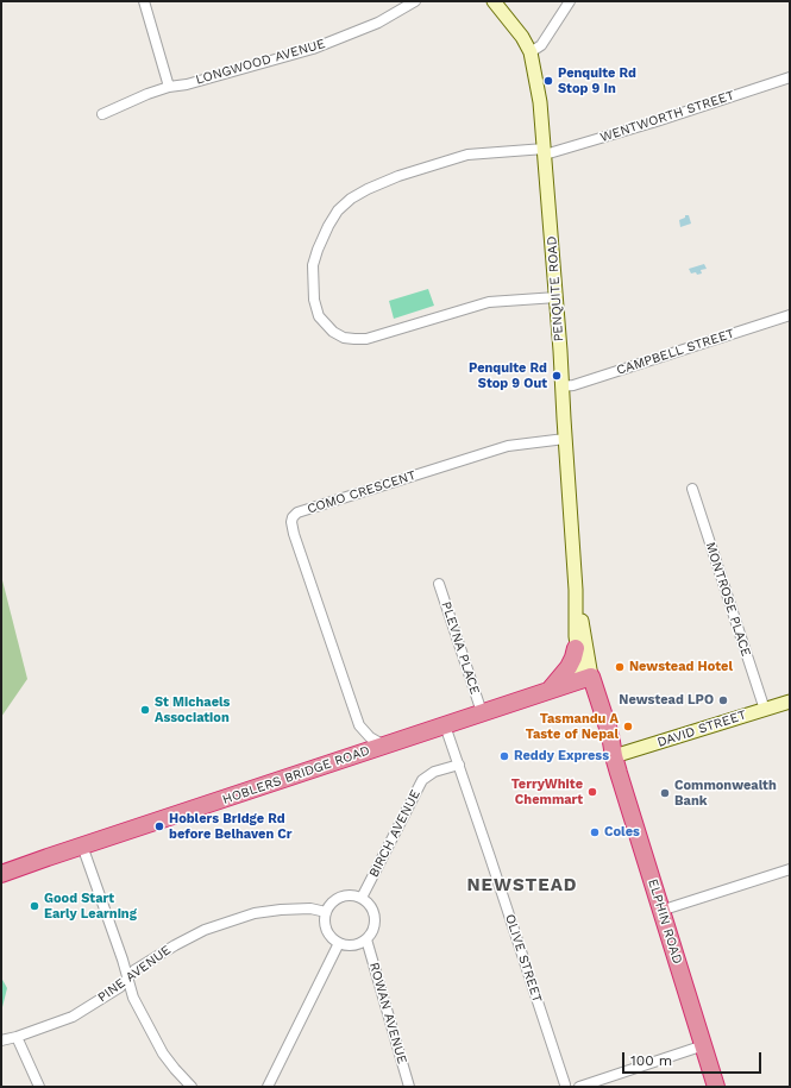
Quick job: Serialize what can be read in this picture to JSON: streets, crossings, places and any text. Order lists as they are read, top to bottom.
{
  "streets": {
    "highway": ["HOBLERS BRIDGE ROAD", "ELPHIN ROAD"],
    "street": [
      "LONGWOOD AVENUE",
      "WENTWORTH STREET",
      "PENQUITE ROAD",
      "CAMPBELL STREET",
      "COMO CRESCENT",
      "MONTROSE PLACE",
      "PLEVNA PLACE",
      "DAVID STREET",
      "BIRCH AVENUE",
      "OLIVE STREET",
      "PINE AVENUE",
      "ROWAN AVENUE"
    ]
  },
  "crossings": [
    ["WENTWORTH STREET", "PENQUITE ROAD"],
    ["PENQUITE ROAD", "CAMPBELL STREET"],
    ["PENQUITE ROAD", "COMO CRESCENT"],
    ["PENQUITE ROAD", "HOBLERS BRIDGE ROAD"],
    ["PENQUITE ROAD", "ELPHIN ROAD"],
    ["COMO CRESCENT", "HOBLERS BRIDGE ROAD"],
    ["MONTROSE PLACE", "DAVID STREET"],
    ["PLEVNA PLACE", "HOBLERS BRIDGE ROAD"],
    ["DAVID STREET", "ELPHIN ROAD"],
    ["HOBLERS BRIDGE ROAD", "ELPHIN ROAD"],
    ["HOBLERS BRIDGE ROAD", "OLIVE STREET"],
    ["BIRCH AVENUE", "OLIVE STREET"],
    ["BIRCH AVENUE", "PINE AVENUE"],
    ["BIRCH AVENUE", "ROWAN AVENUE"],
    ["PINE AVENUE", "ROWAN AVENUE"]
  ],
  "districts": ["NEWSTEAD"],
  "places": [
    "Penquite Rd Stop 9 In",
    "Penquite Rd Stop 9 Out",
    "Newstead Hotel",
    "Newstead LPO",
    "St Michaels Association",
    "Tasmandu A Taste of Nepal",
    "Reddy Express",
    "TerryWhite Chemmart",
    "Commonwealth Bank",
    "Hoblers Bridge Rd before Belhaven Cr",
    "Coles",
    "Good Start Early Learning"
  ],
  "scale_bar": "100 m"
}
